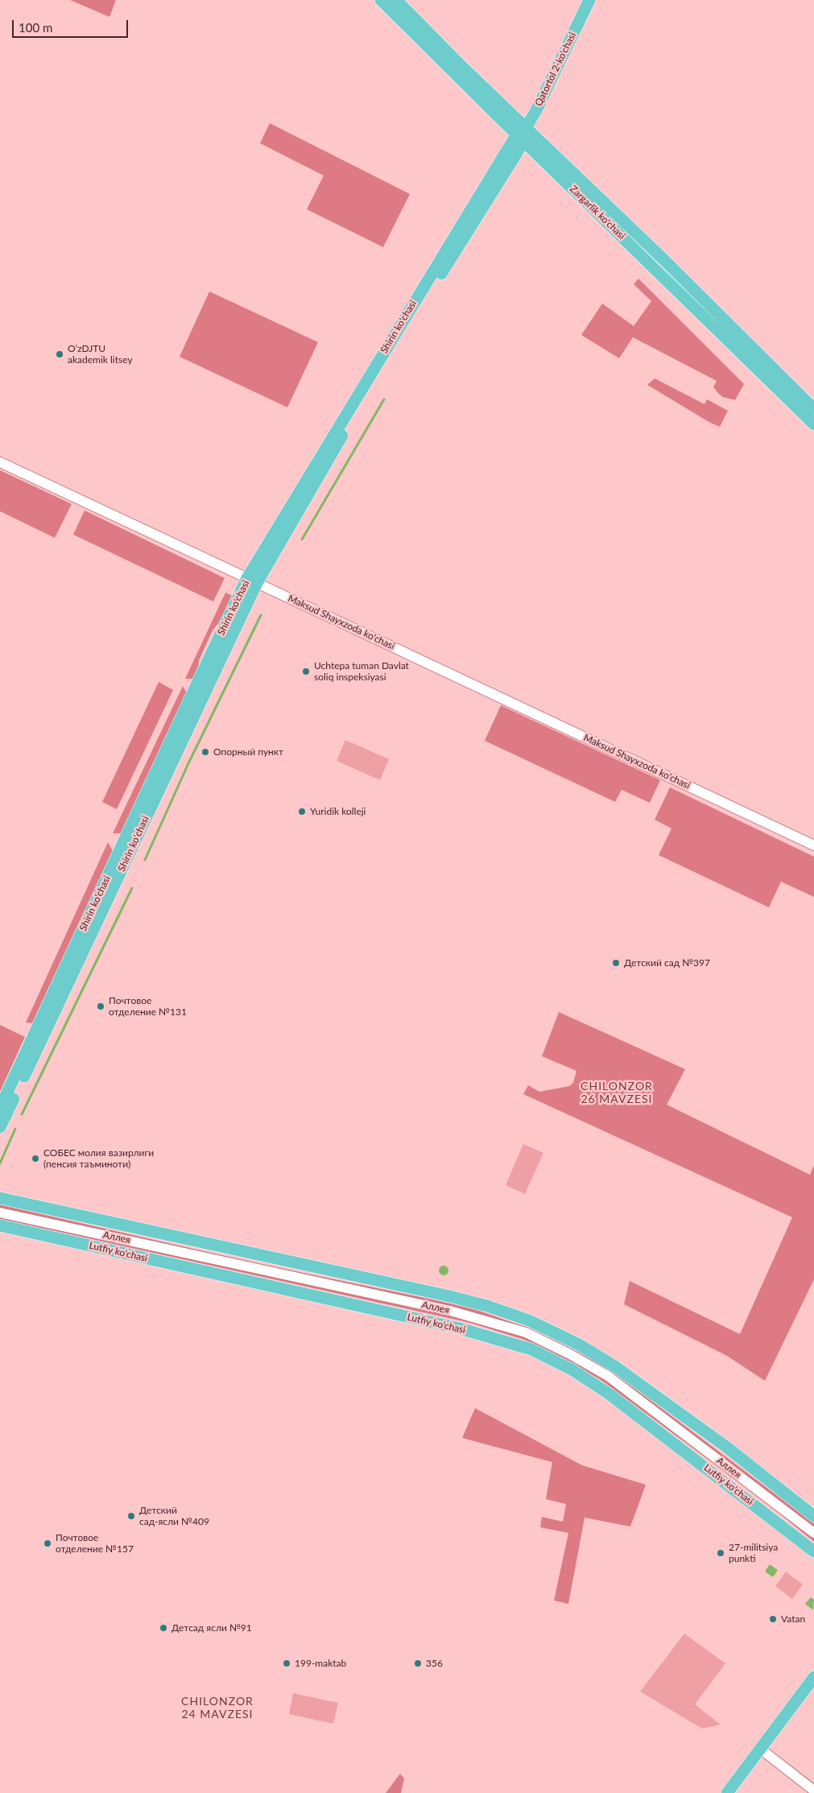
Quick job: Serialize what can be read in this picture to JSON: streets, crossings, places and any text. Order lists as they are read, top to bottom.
{
  "streets": {
    "main road": [
      "Qatortol 2-ko'chasi",
      "Zargarlik ko'chasi",
      "Shirin ko'chasi",
      "Lutfiy ko'chasi"
    ],
    "street": ["Maksud Shayxzoda ko'chasi", "Аллея"]
  },
  "crossings": [
    ["Qatortol 2-ko'chasi", "Zargarlik ko'chasi"],
    ["Qatortol 2-ko'chasi", "Shirin ko'chasi"],
    ["Zargarlik ko'chasi", "Shirin ko'chasi"],
    ["Shirin ko'chasi", "Maksud Shayxzoda ko'chasi"]
  ],
  "districts": ["CHILONZOR 26 MAVZESI", "CHILONZOR 24 MAVZESI"],
  "places": [
    "OʻzDJTU akademik litsey",
    "Uchtepa tuman Davlat soliq inspeksiyasi",
    "Опорный пункт",
    "Yuridik kolleji",
    "Детский сад №397",
    "Почтовое отделение №131",
    "СОБЕС молия вазирлиги (пенсия таъминоти)",
    "Детский сад-ясли №409",
    "Почтовое отделение №157",
    "27-militsiya punkti",
    "Vatan",
    "Детсад ясли №91",
    "199-maktab",
    "356"
  ],
  "scale_bar": "100 m"
}
